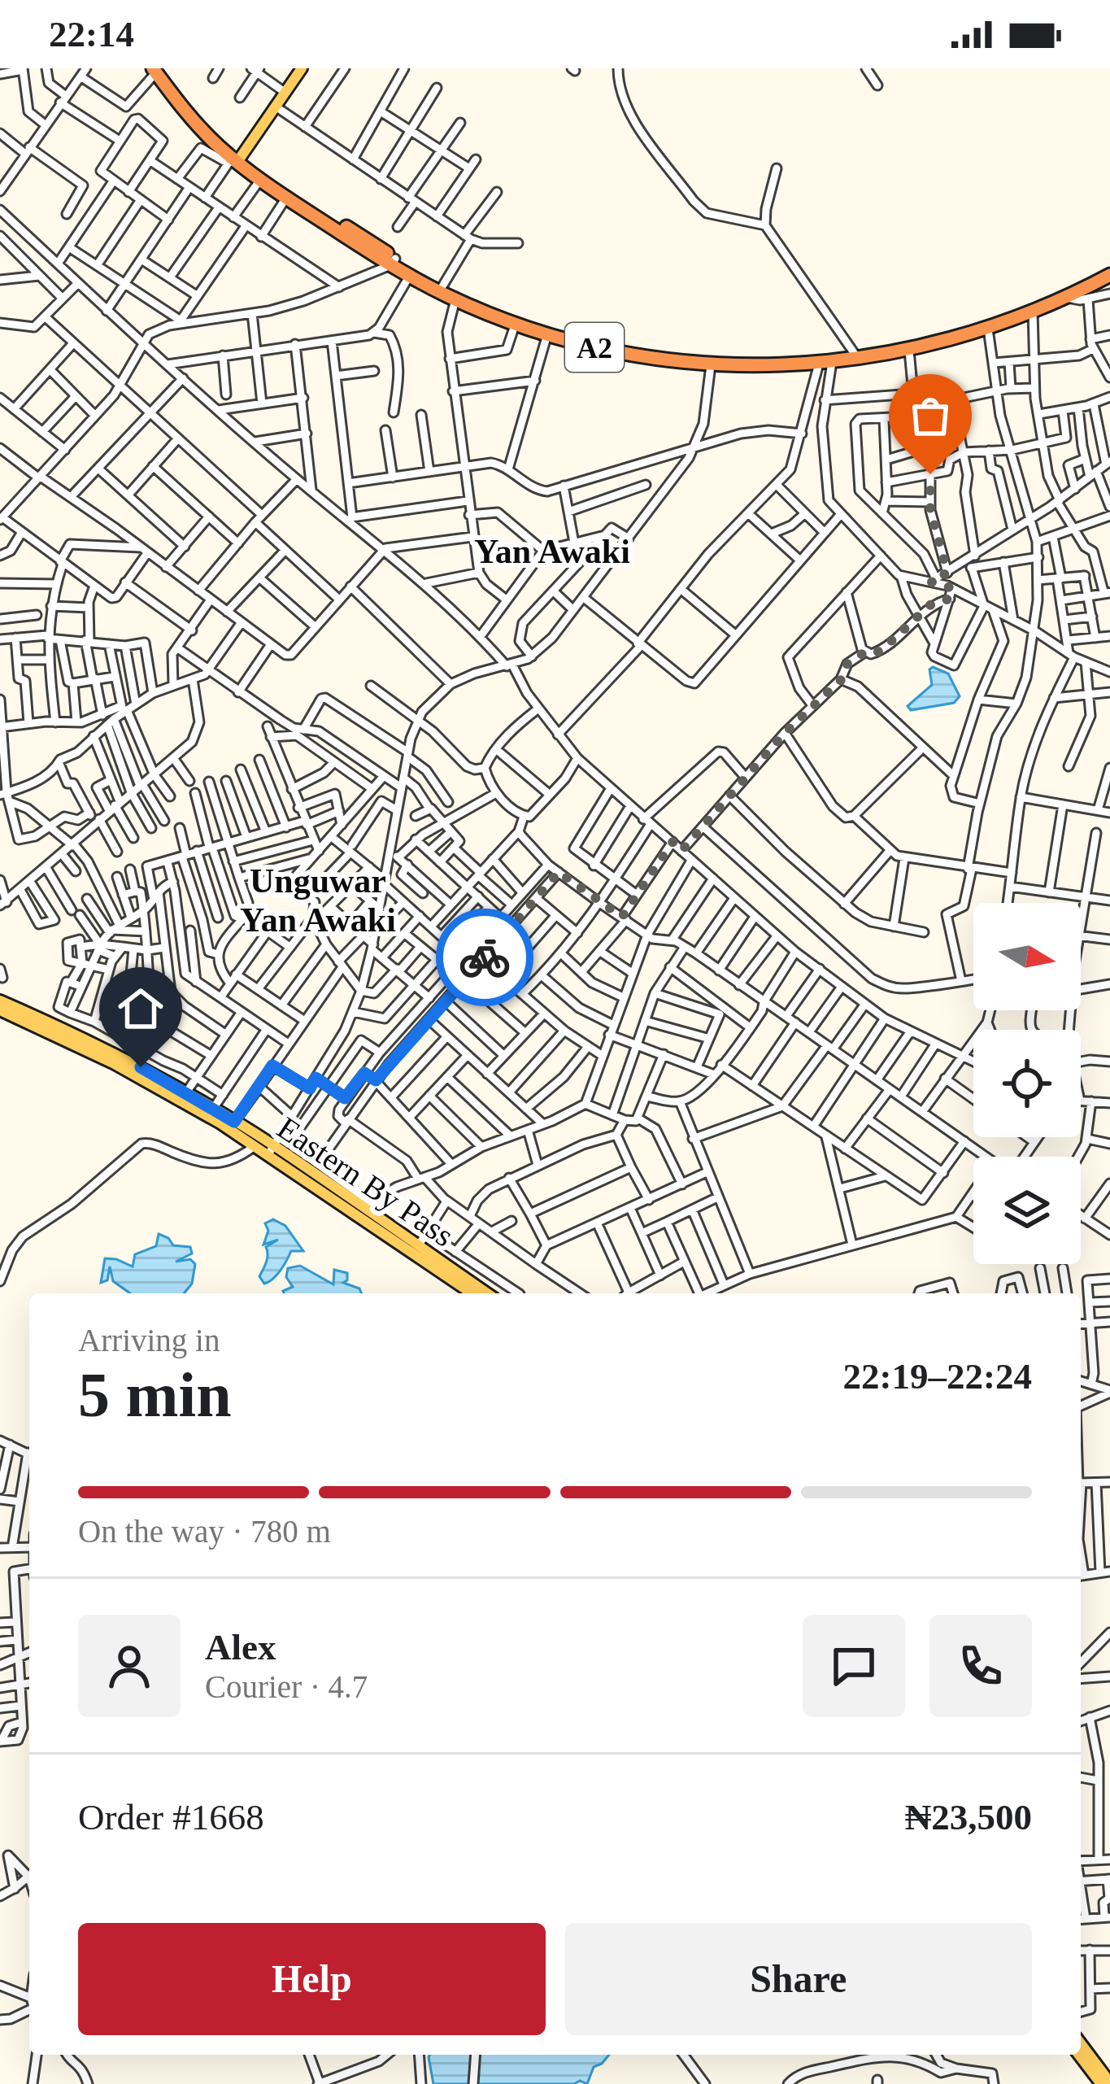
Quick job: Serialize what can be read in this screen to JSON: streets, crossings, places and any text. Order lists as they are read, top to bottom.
{
  "streets": {
    "highway": ["A2"],
    "main road": ["Eastern By Pass"]
  },
  "districts": ["Yan Awaki", "Unguwar Yan Awaki"],
  "north": "right",
  "page": {
    "status": "22:14",
    "heading": ["5 min", "Arriving in", "22:19–22:24"],
    "panel": [
      "Alex",
      "Courier · 4.7",
      "Order #1668",
      "₦23,500"
    ],
    "bar": "On the way · 780 m",
    "buttons": ["Help", "Share"]
  }
}
